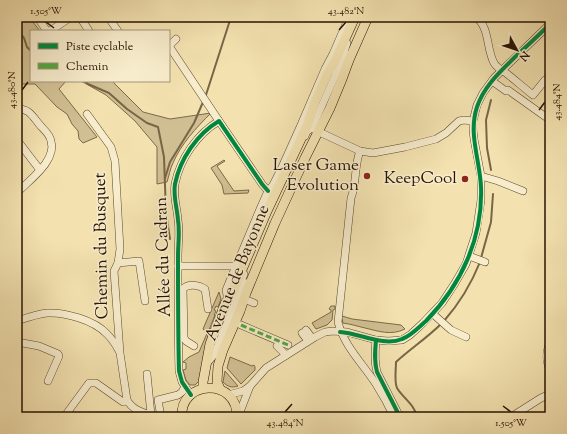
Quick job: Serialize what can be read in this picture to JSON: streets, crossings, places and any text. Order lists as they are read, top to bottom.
{
  "streets": {
    "main road": ["Avenue de Bayonne"],
    "street": ["Chemin du Busquet", "Allée du Cadran"]
  },
  "places": ["Laser Game Evolution", "KeepCool"],
  "legend": ["Piste cyclable", "Chemin"],
  "north": "bottom right",
  "coordinates": [
    "1.505°W",
    "43.482°N",
    "43.480°N",
    "43.484°N"
  ]
}
